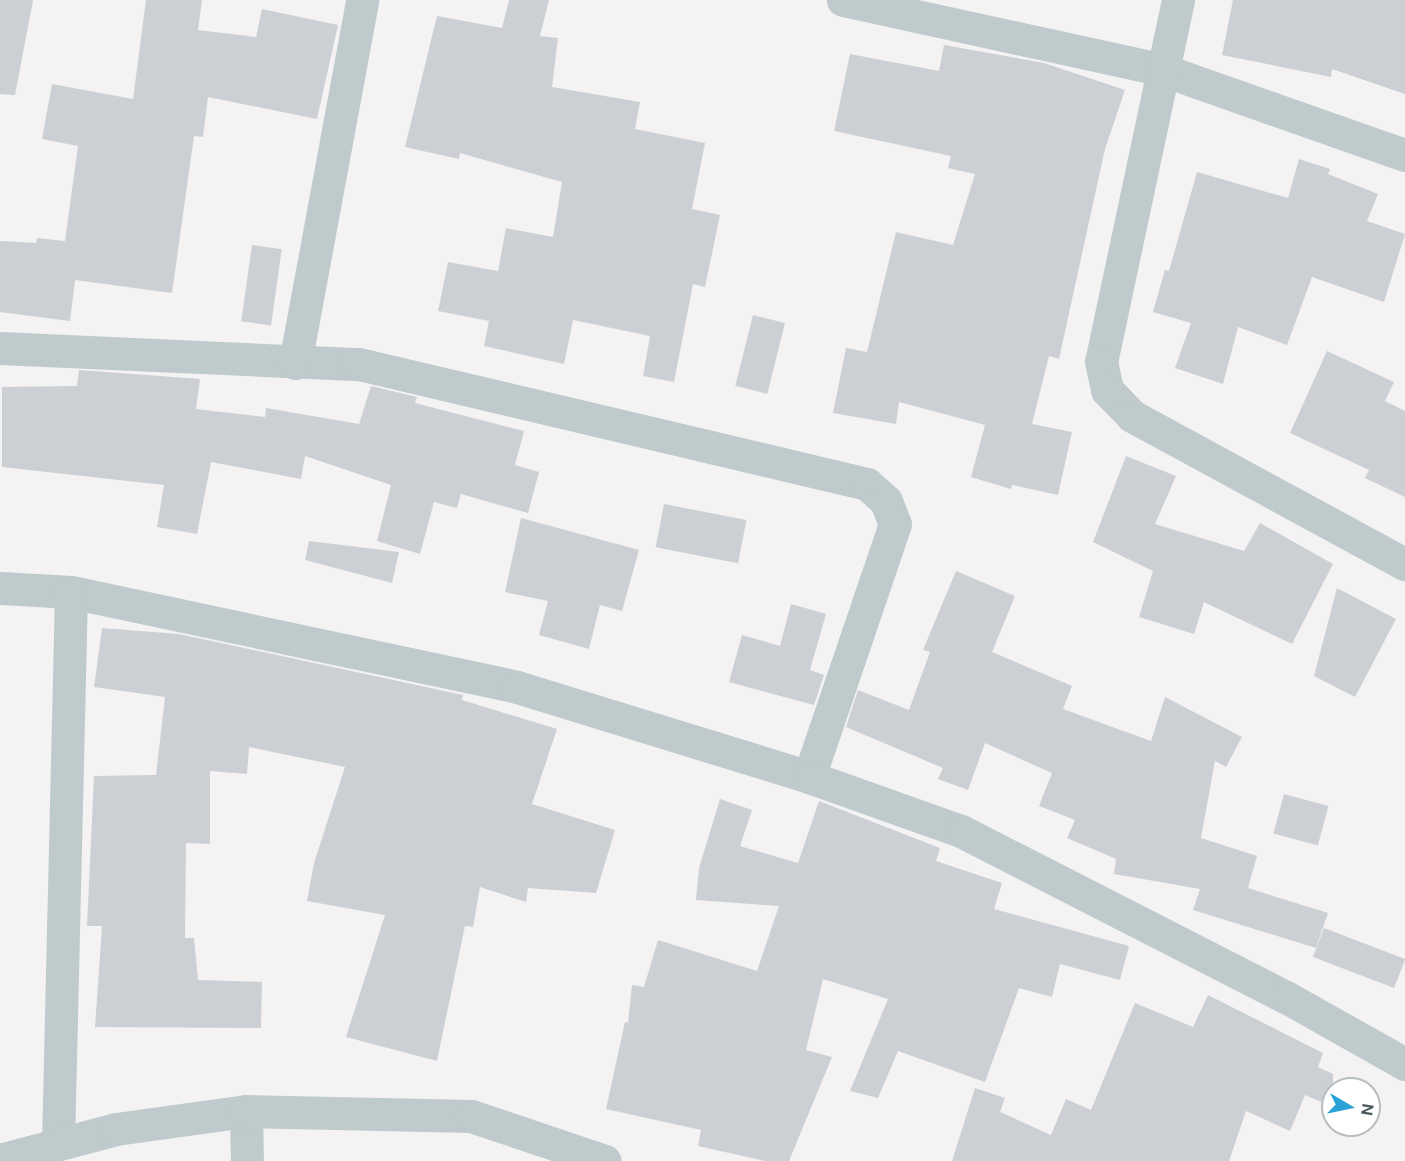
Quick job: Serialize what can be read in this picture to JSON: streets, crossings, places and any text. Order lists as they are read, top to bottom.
{
  "north": "right"
}
